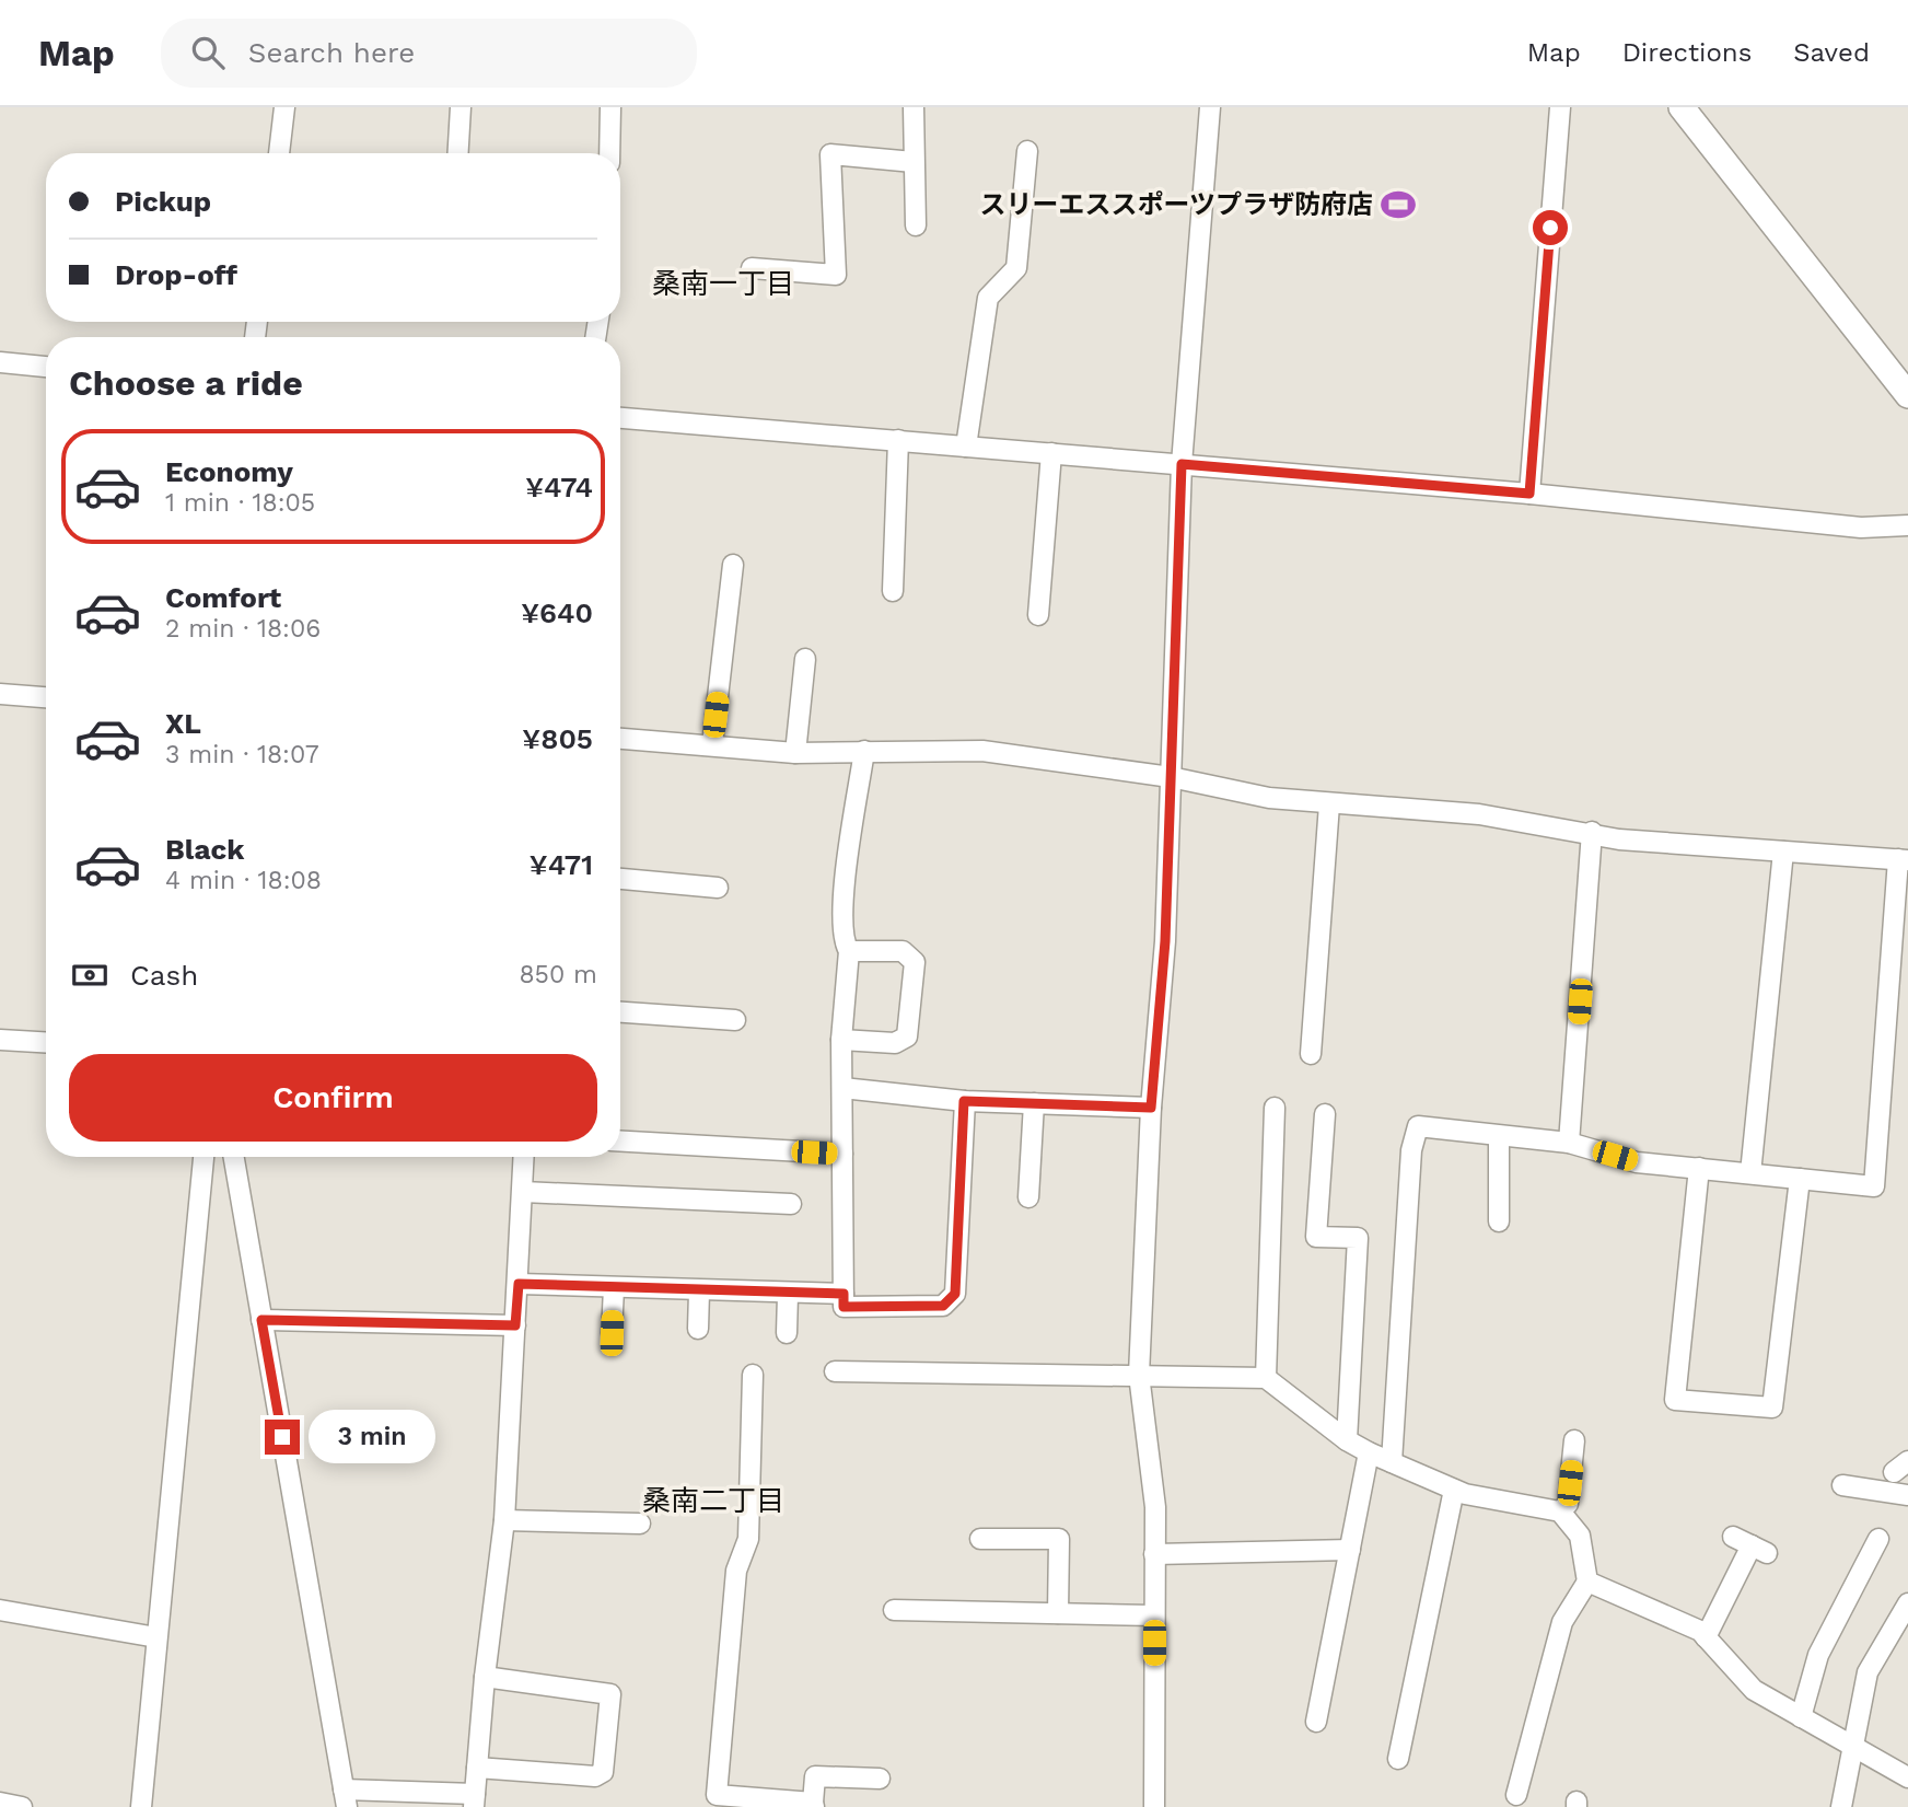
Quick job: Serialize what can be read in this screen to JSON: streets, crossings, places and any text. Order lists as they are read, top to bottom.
{
  "districts": ["桑南一丁目", "桑南二丁目"],
  "places": {
    "sports": ["スリーエススポーツプラザ防府店"]
  },
  "page": {
    "header": "Map",
    "search": "Search here",
    "nav": ["Map", "Directions", "Saved"],
    "banner": ["Pickup", "Drop-off"],
    "heading": "Choose a ride",
    "list": [
      {
        "name": "Economy",
        "note": "1 min · 18:05",
        "value": "¥474"
      },
      {
        "name": "Comfort",
        "note": "2 min · 18:06",
        "value": "¥640"
      },
      {
        "name": "XL",
        "note": "3 min · 18:07",
        "value": "¥805"
      },
      {
        "name": "Black",
        "note": "4 min · 18:08",
        "value": "¥471"
      }
    ],
    "pay": ["Cash", "850 m"],
    "buttons": "Confirm",
    "bubble": "3 min"
  }
}
